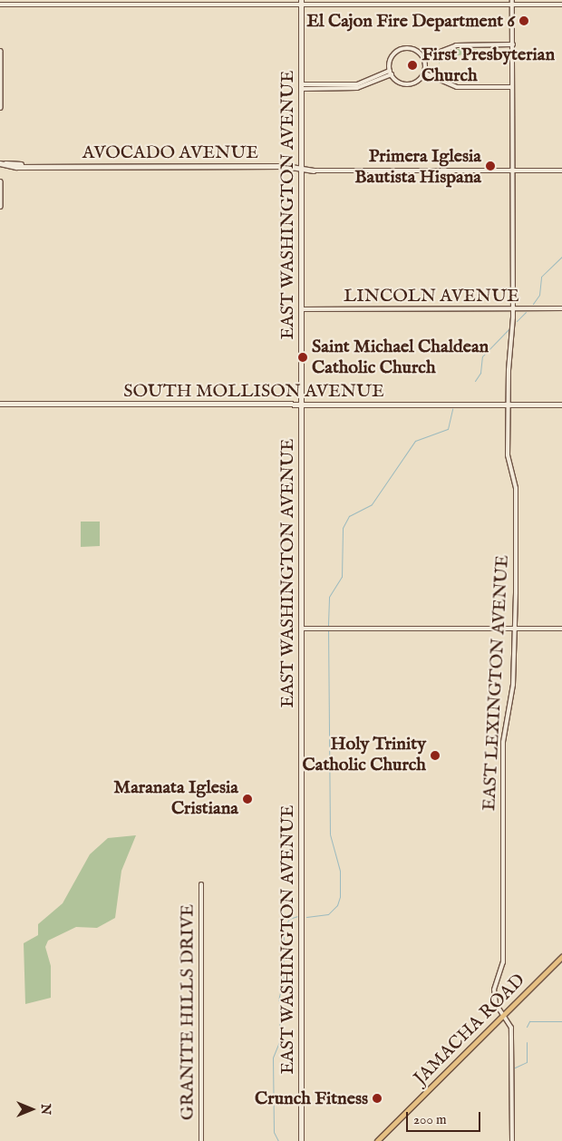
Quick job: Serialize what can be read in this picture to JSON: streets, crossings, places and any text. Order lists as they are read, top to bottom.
{
  "streets": {
    "main road": [
      "AVOCADO AVENUE",
      "EAST WASHINGTON AVENUE",
      "SOUTH MOLLISON AVENUE",
      "JAMACHA ROAD"
    ],
    "street": ["LINCOLN AVENUE", "EAST LEXINGTON AVENUE", "GRANITE HILLS DRIVE"]
  },
  "crossings": [
    ["AVOCADO AVENUE", "EAST WASHINGTON AVENUE"],
    ["AVOCADO AVENUE", "EAST LEXINGTON AVENUE"],
    ["EAST WASHINGTON AVENUE", "LINCOLN AVENUE"],
    ["EAST WASHINGTON AVENUE", "SOUTH MOLLISON AVENUE"],
    ["LINCOLN AVENUE", "EAST LEXINGTON AVENUE"],
    ["SOUTH MOLLISON AVENUE", "EAST LEXINGTON AVENUE"],
    ["EAST LEXINGTON AVENUE", "JAMACHA ROAD"]
  ],
  "places": [
    "El Cajon Fire Department 6",
    "First Presbyterian Church",
    "Primera Iglesia Bautista Hispana",
    "Saint Michael Chaldean Catholic Church",
    "Holy Trinity Catholic Church",
    "Maranata Iglesia Cristiana",
    "Crunch Fitness"
  ],
  "scale_bar": "200 m",
  "north": "right"
}
